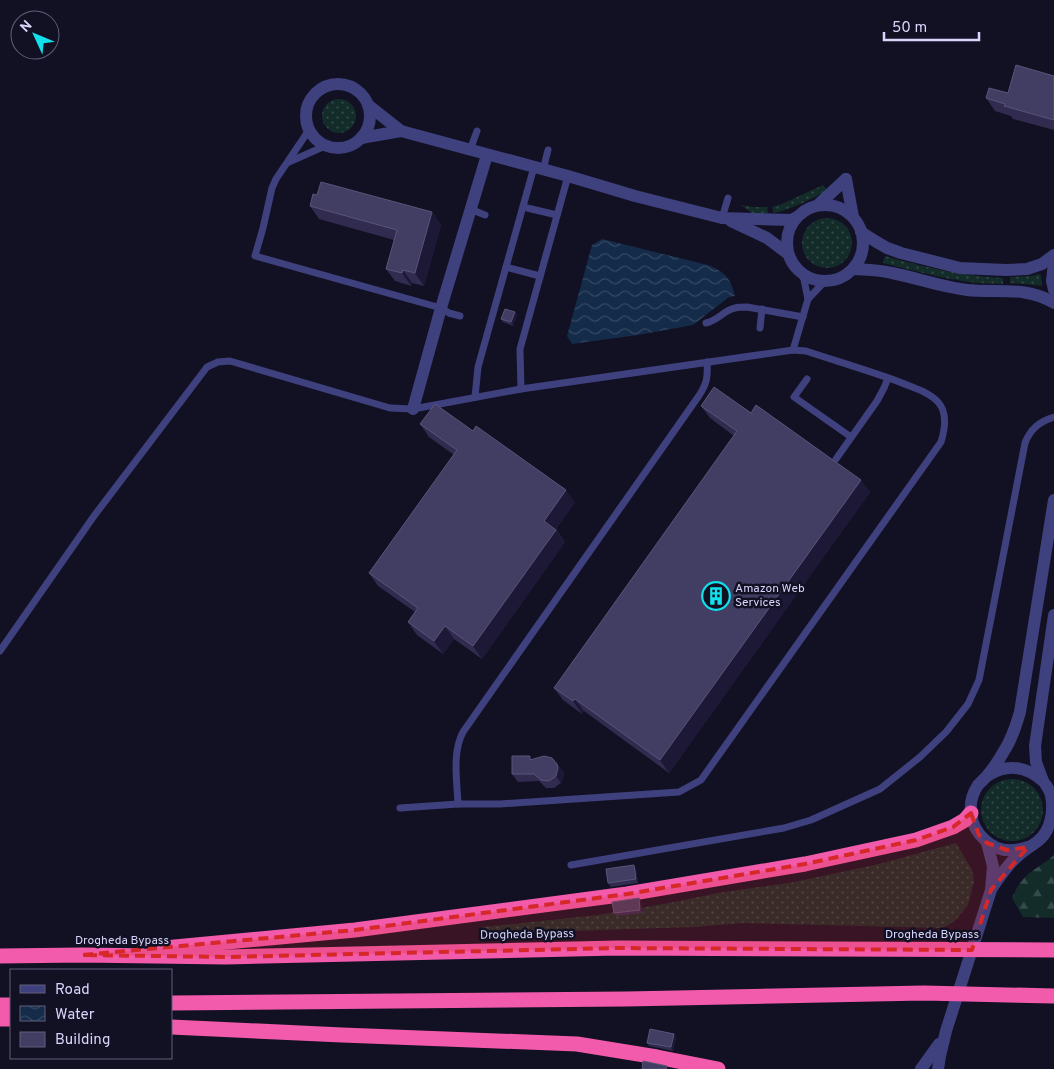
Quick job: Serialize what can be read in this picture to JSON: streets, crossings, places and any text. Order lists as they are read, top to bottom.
{
  "streets": {
    "highway": ["Drogheda Bypass"]
  },
  "places": {
    "building": ["Amazon Web Services"]
  },
  "legend": ["Road", "Water", "Building"],
  "scale_bar": "50 m",
  "north": "top left"
}
